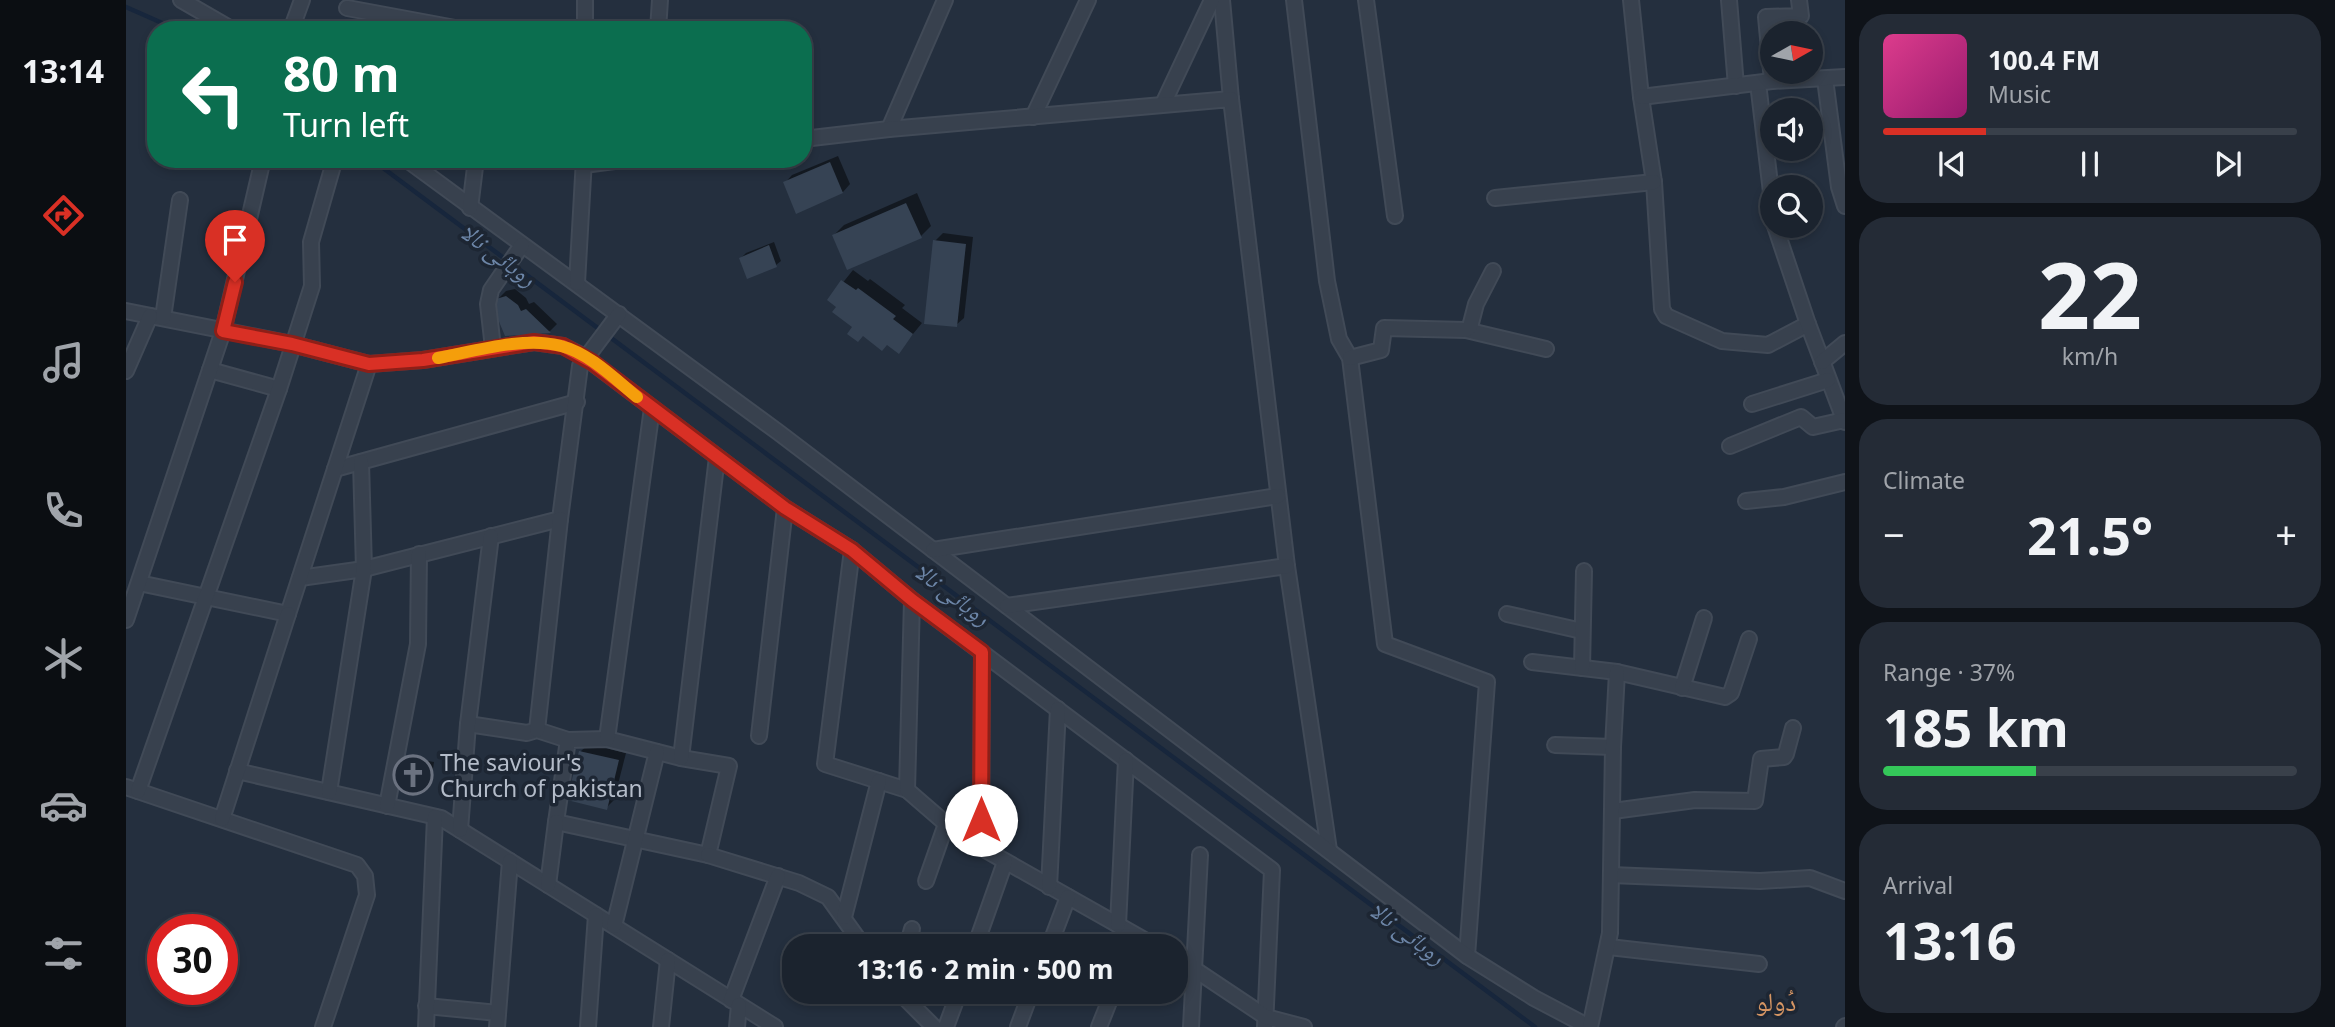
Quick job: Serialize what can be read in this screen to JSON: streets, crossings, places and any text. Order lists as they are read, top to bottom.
{
  "districts": ["دُولو"],
  "water": ["روہائی نالا"],
  "places": {
    "church": ["The saviour's Church of pakistan"]
  },
  "north": "right",
  "page": {
    "tabs": "13:14",
    "turn": ["80 m", "Turn left"],
    "song": ["100.4 FM", "Music"],
    "tile": [
      ["22", "km/h"],
      "Climate",
      ["Range · 37%", "185 km"],
      ["Arrival", "13:16"]
    ],
    "heat": ["−", "21.5°", "+"],
    "limit": "30",
    "trip": "13:16 · 2 min · 500 m"
  }
}
